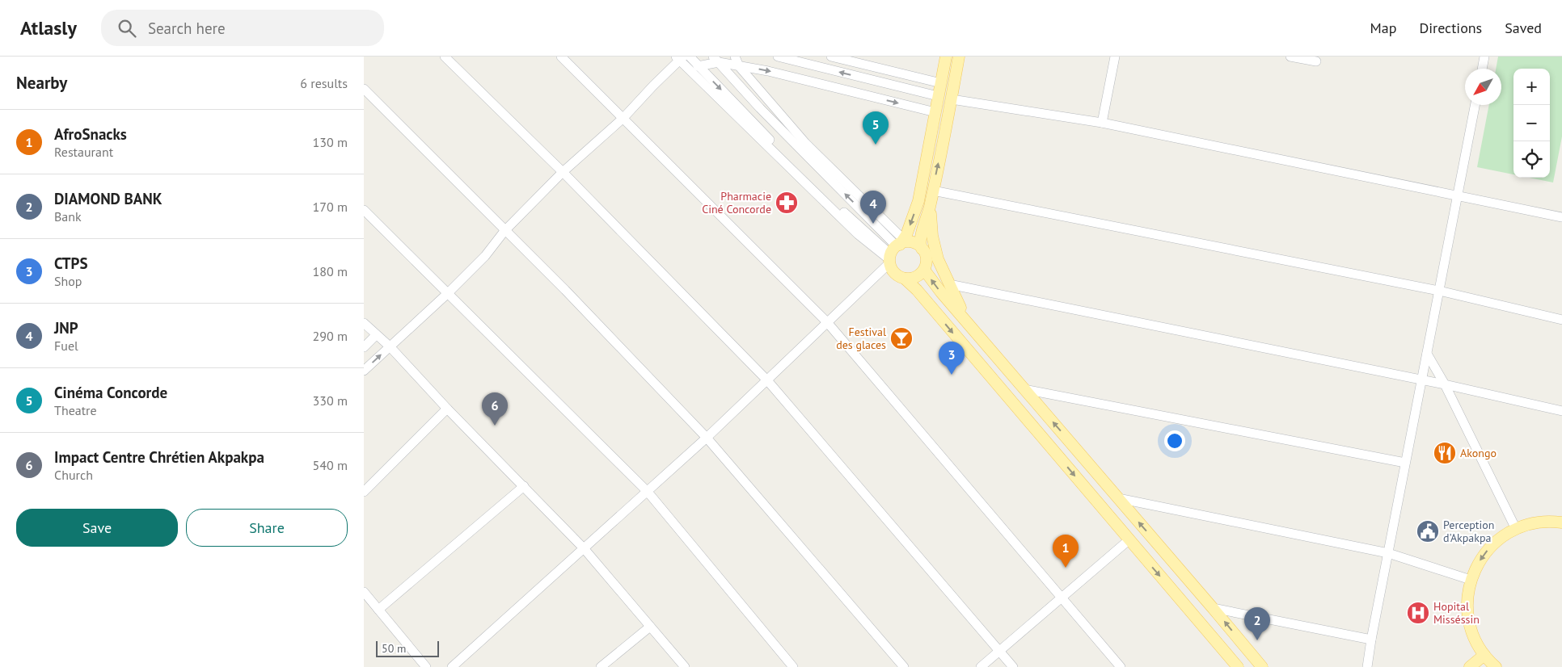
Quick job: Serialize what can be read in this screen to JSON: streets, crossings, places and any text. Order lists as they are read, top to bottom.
{
  "places": {
    "pharmacy": ["Pharmacie Ciné Concorde"],
    "bar": ["Festival des glaces"],
    "restaurant": ["Akongo"],
    "public building": ["Perception d'Akpakpa"],
    "hospital": ["Hopital Misséssin"]
  },
  "scale_bar": "50 m",
  "north": "bottom left",
  "page": {
    "header": "Atlasly",
    "search": "Search here",
    "nav": ["Map", "Directions", "Saved"],
    "heading": ["Nearby", "6 results"],
    "map_buttons": ["+", "−"],
    "list": [
      {
        "mark": "1",
        "name": "AfroSnacks",
        "note": "Restaurant",
        "value": "130 m"
      },
      {
        "mark": "2",
        "name": "DIAMOND BANK",
        "note": "Bank",
        "value": "170 m"
      },
      {
        "mark": "3",
        "name": "CTPS",
        "note": "Shop",
        "value": "180 m"
      },
      {
        "mark": "4",
        "name": "JNP",
        "note": "Fuel",
        "value": "290 m"
      },
      {
        "mark": "5",
        "name": "Cinéma Concorde",
        "note": "Theatre",
        "value": "330 m"
      },
      {
        "mark": "6",
        "name": "Impact Centre Chrétien Akpakpa",
        "note": "Church",
        "value": "540 m"
      }
    ],
    "pins": [
      "5",
      "4",
      "3",
      "6",
      "1",
      "2"
    ],
    "buttons": ["Save", "Share"],
    "scale": "50 m"
  }
}
